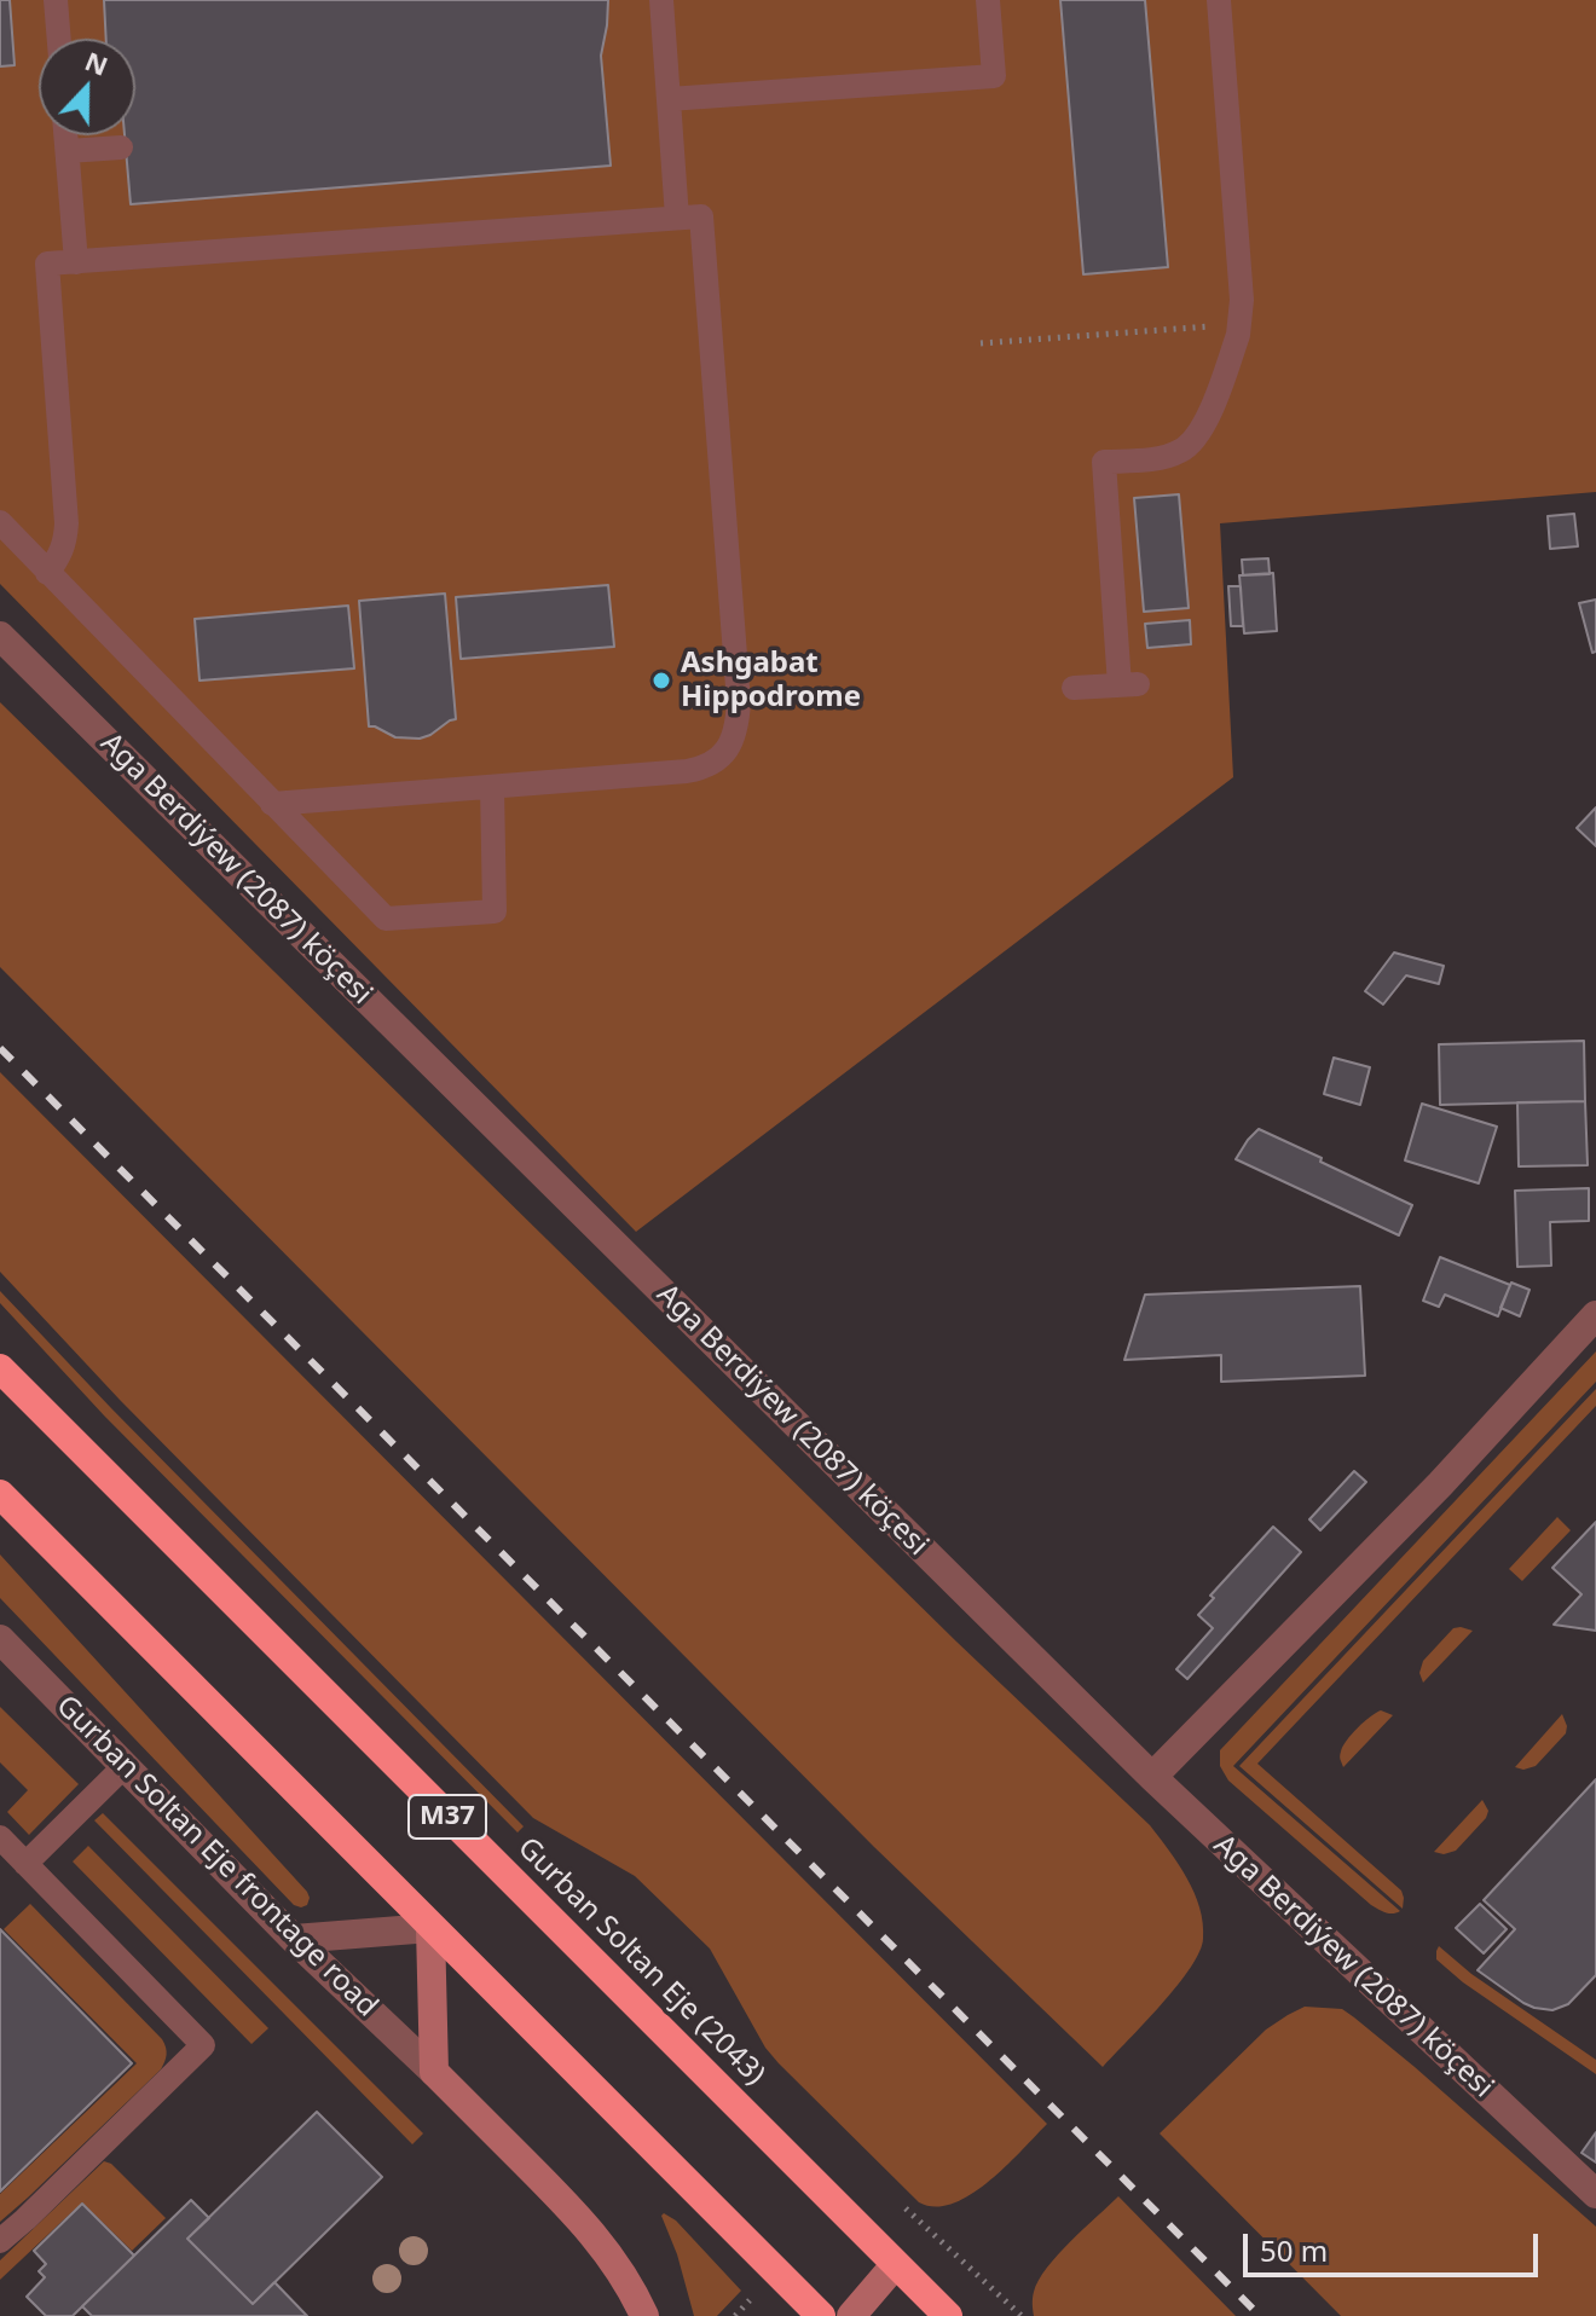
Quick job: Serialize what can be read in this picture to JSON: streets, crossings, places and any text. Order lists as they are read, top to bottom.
{
  "streets": {
    "highway": ["M37", "Gurban Soltan Eje (2043)"],
    "street": ["Aga Berdiýew (2087) köçesi", "Gurban Soltan Eje frontage road"]
  },
  "places": ["Ashgabat Hippodrome"],
  "scale_bar": "50 m",
  "north": "top"
}
